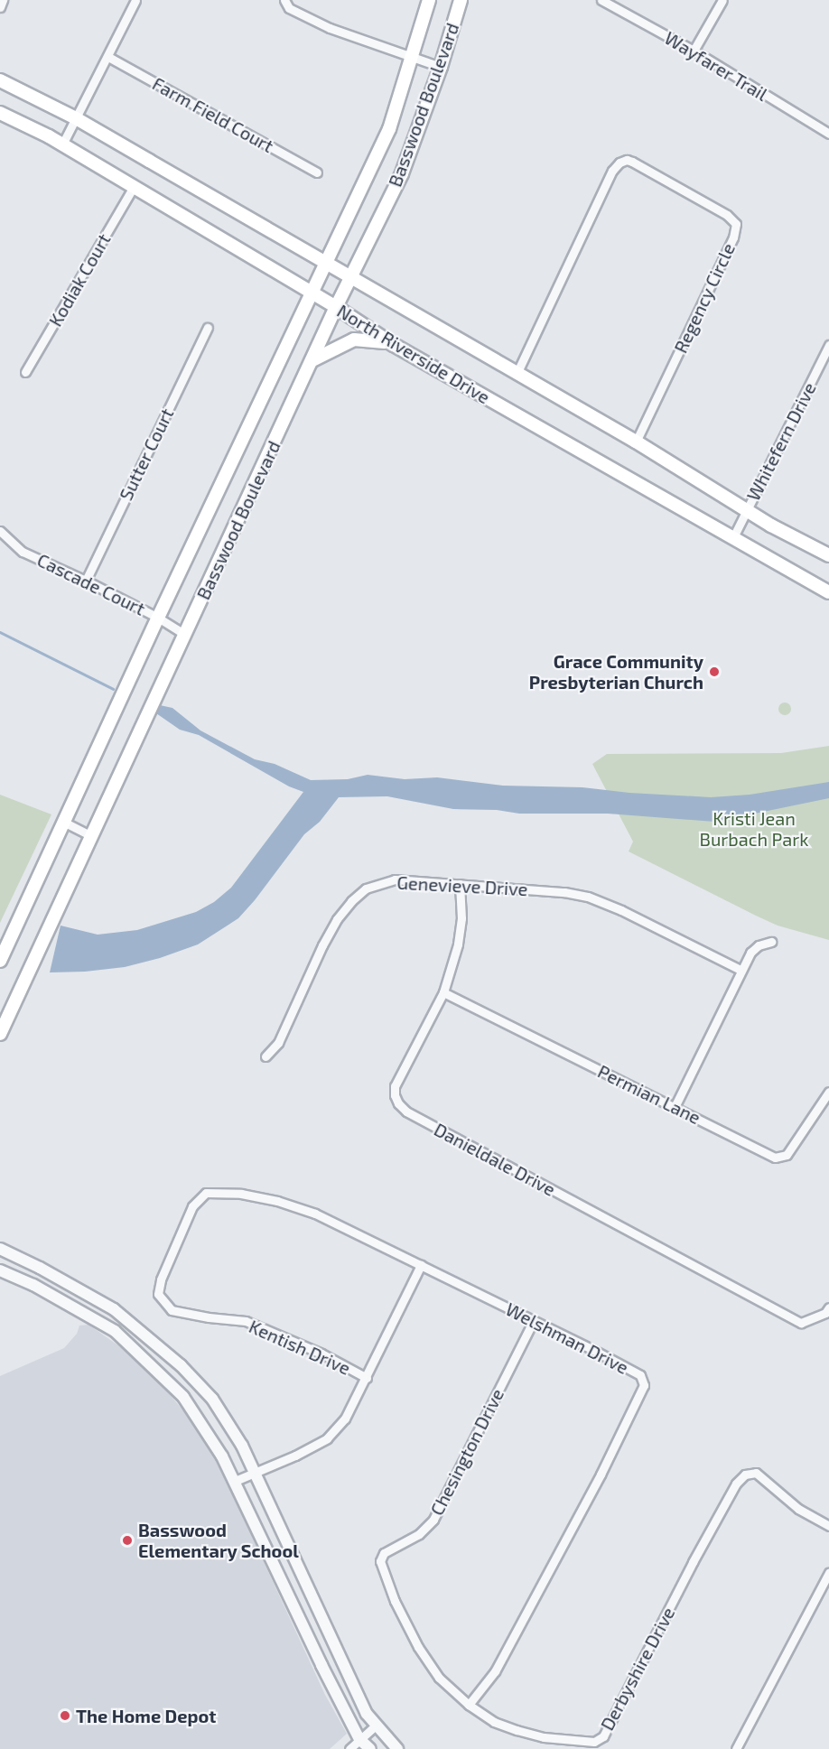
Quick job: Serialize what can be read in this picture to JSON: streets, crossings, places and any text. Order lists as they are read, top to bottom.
{
  "streets": {
    "main road": ["Basswood Boulevard", "North Riverside Drive"],
    "street": [
      "Wayfarer Trail",
      "Farm Field Court",
      "Kodiak Court",
      "Regency Circle",
      "Whitefern Drive",
      "Sutter Court",
      "Cascade Court",
      "Genevieve Drive",
      "Permian Lane",
      "Danieldale Drive",
      "Welshman Drive",
      "Kentish Drive",
      "Chesington Drive",
      "Derbyshire Drive"
    ]
  },
  "crossings": [
    ["Basswood Boulevard", "North Riverside Drive"],
    ["Basswood Boulevard", "Cascade Court"],
    ["Kodiak Court", "North Riverside Drive"],
    ["Regency Circle", "North Riverside Drive"],
    ["North Riverside Drive", "Whitefern Drive"],
    ["Sutter Court", "Cascade Court"],
    ["Genevieve Drive", "Danieldale Drive"],
    ["Permian Lane", "Danieldale Drive"],
    ["Welshman Drive", "Kentish Drive"],
    ["Welshman Drive", "Chesington Drive"],
    ["Welshman Drive", "Derbyshire Drive"],
    ["Chesington Drive", "Derbyshire Drive"]
  ],
  "parks": ["Kristi Jean Burbach Park"],
  "places": ["Grace Community Presbyterian Church", "Basswood Elementary School", "The Home Depot"]
}
